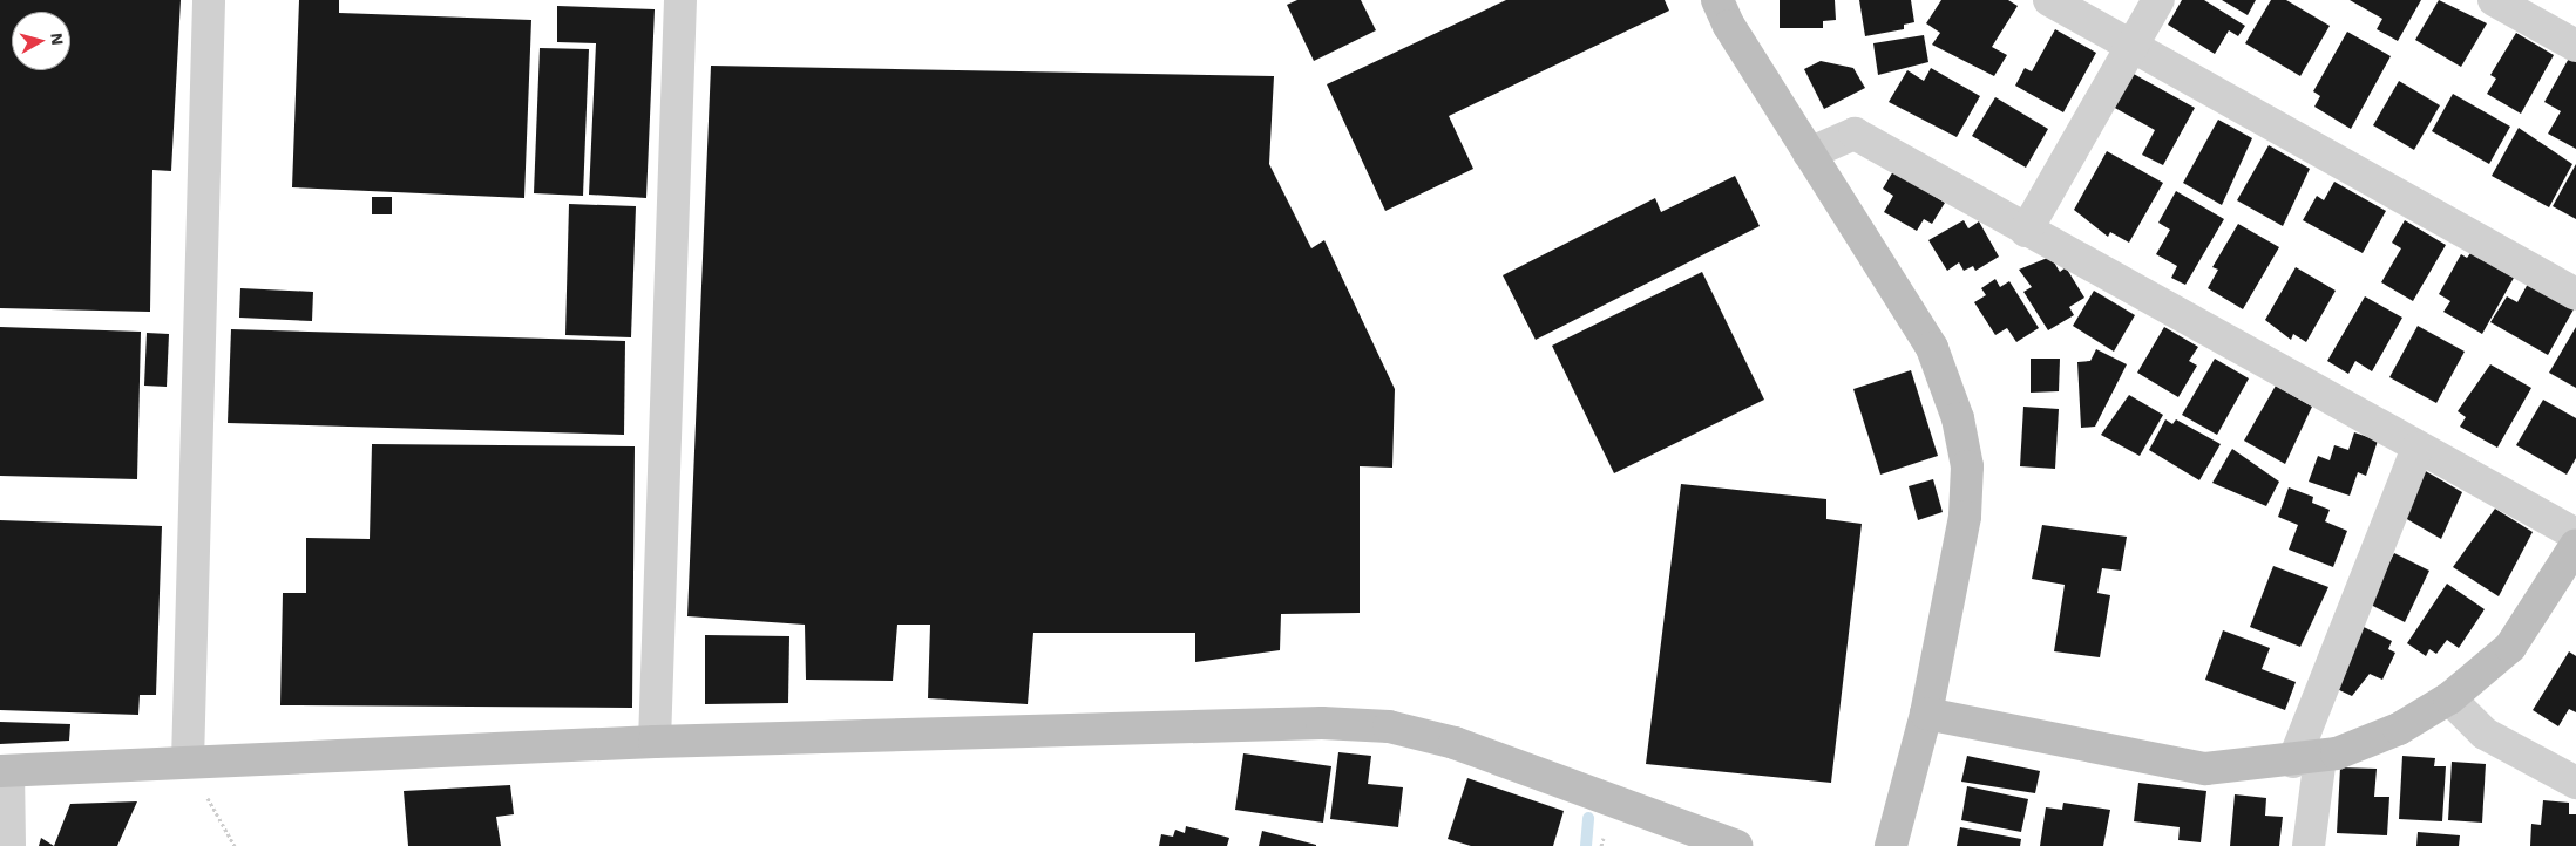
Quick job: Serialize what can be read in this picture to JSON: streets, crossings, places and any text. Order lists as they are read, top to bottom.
{
  "north": "right"
}
